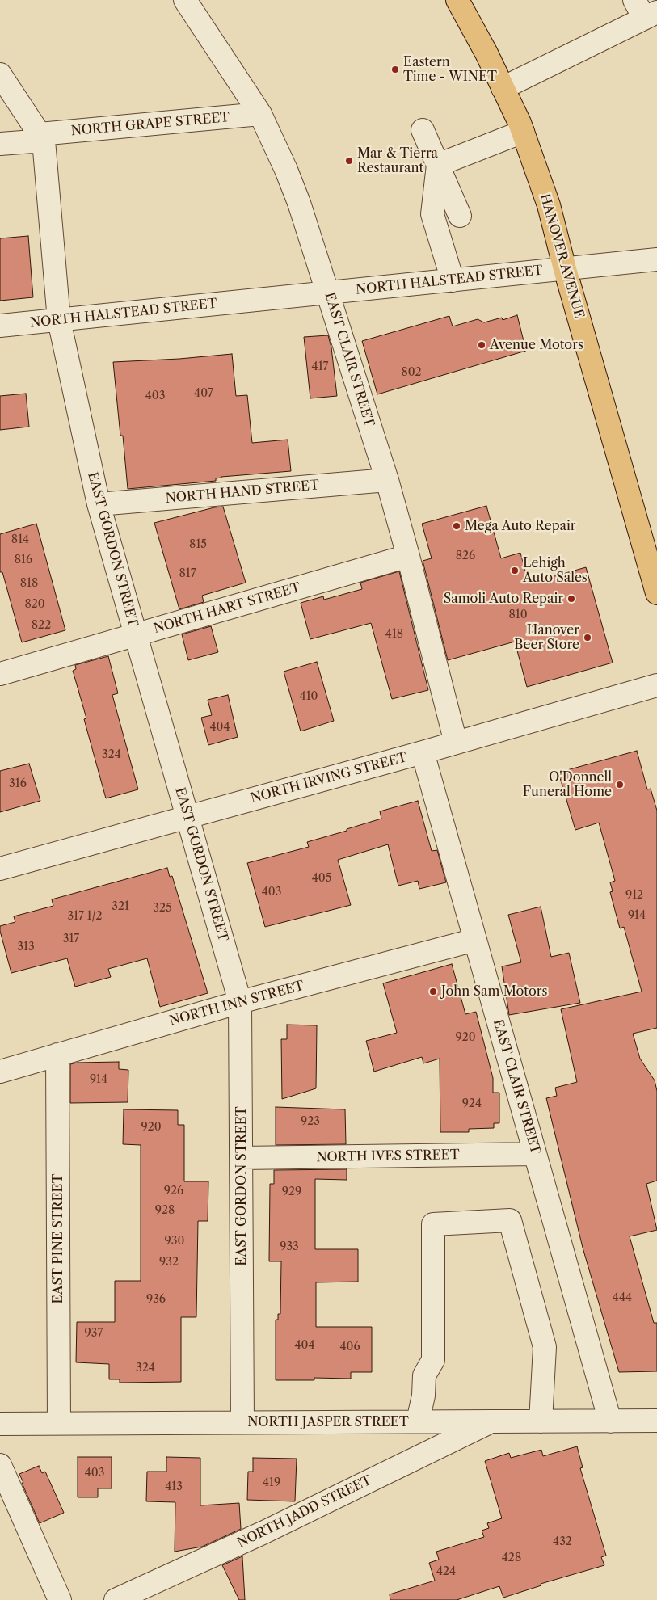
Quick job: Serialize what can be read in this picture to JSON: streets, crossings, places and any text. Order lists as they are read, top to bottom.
{
  "streets": {
    "main road": ["HANOVER AVENUE"],
    "street": [
      "NORTH GRAPE STREET",
      "NORTH HALSTEAD STREET",
      "EAST CLAIR STREET",
      "NORTH HAND STREET",
      "EAST GORDON STREET",
      "NORTH HART STREET",
      "NORTH IRVING STREET",
      "NORTH INN STREET",
      "NORTH IVES STREET",
      "EAST PINE STREET",
      "NORTH JASPER STREET",
      "NORTH JADD STREET"
    ]
  },
  "crossings": [
    ["NORTH GRAPE STREET", "EAST CLAIR STREET"],
    ["NORTH GRAPE STREET", "EAST GORDON STREET"],
    ["HANOVER AVENUE", "NORTH HALSTEAD STREET"],
    ["NORTH HALSTEAD STREET", "EAST CLAIR STREET"],
    ["NORTH HALSTEAD STREET", "EAST GORDON STREET"],
    ["EAST CLAIR STREET", "NORTH HAND STREET"],
    ["EAST CLAIR STREET", "NORTH HART STREET"],
    ["EAST CLAIR STREET", "NORTH IRVING STREET"],
    ["EAST CLAIR STREET", "NORTH INN STREET"],
    ["EAST CLAIR STREET", "NORTH IVES STREET"],
    ["EAST CLAIR STREET", "NORTH JASPER STREET"],
    ["NORTH HAND STREET", "EAST GORDON STREET"],
    ["EAST GORDON STREET", "NORTH HART STREET"],
    ["EAST GORDON STREET", "NORTH IRVING STREET"],
    ["EAST GORDON STREET", "NORTH INN STREET"],
    ["EAST GORDON STREET", "NORTH IVES STREET"],
    ["EAST GORDON STREET", "NORTH JASPER STREET"],
    ["NORTH INN STREET", "EAST PINE STREET"],
    ["EAST PINE STREET", "NORTH JASPER STREET"],
    ["NORTH JASPER STREET", "NORTH JADD STREET"]
  ],
  "places": [
    "Eastern Time - WINET",
    "Mar & Tierra Restaurant",
    "Avenue Motors",
    "Mega Auto Repair",
    "Lehigh Auto Sales",
    "Samoli Auto Repair",
    "Hanover Beer Store",
    "O'Donnell Funeral Home",
    "John Sam Motors"
  ],
  "house_numbers": [
    "417",
    "802",
    "407",
    "403",
    "814",
    "815",
    "826",
    "816",
    "817",
    "818",
    "820",
    "810",
    "822",
    "418",
    "410",
    "404",
    "324",
    "316",
    "405",
    "403",
    "912",
    "321",
    "325",
    "914",
    "317 1/2",
    "317",
    "313",
    "920",
    "914",
    "924",
    "923",
    "920",
    "926",
    "929",
    "928",
    "930",
    "933",
    "932",
    "444",
    "936",
    "937",
    "404",
    "406",
    "324",
    "403",
    "419",
    "413",
    "432",
    "428",
    "424"
  ]
}
